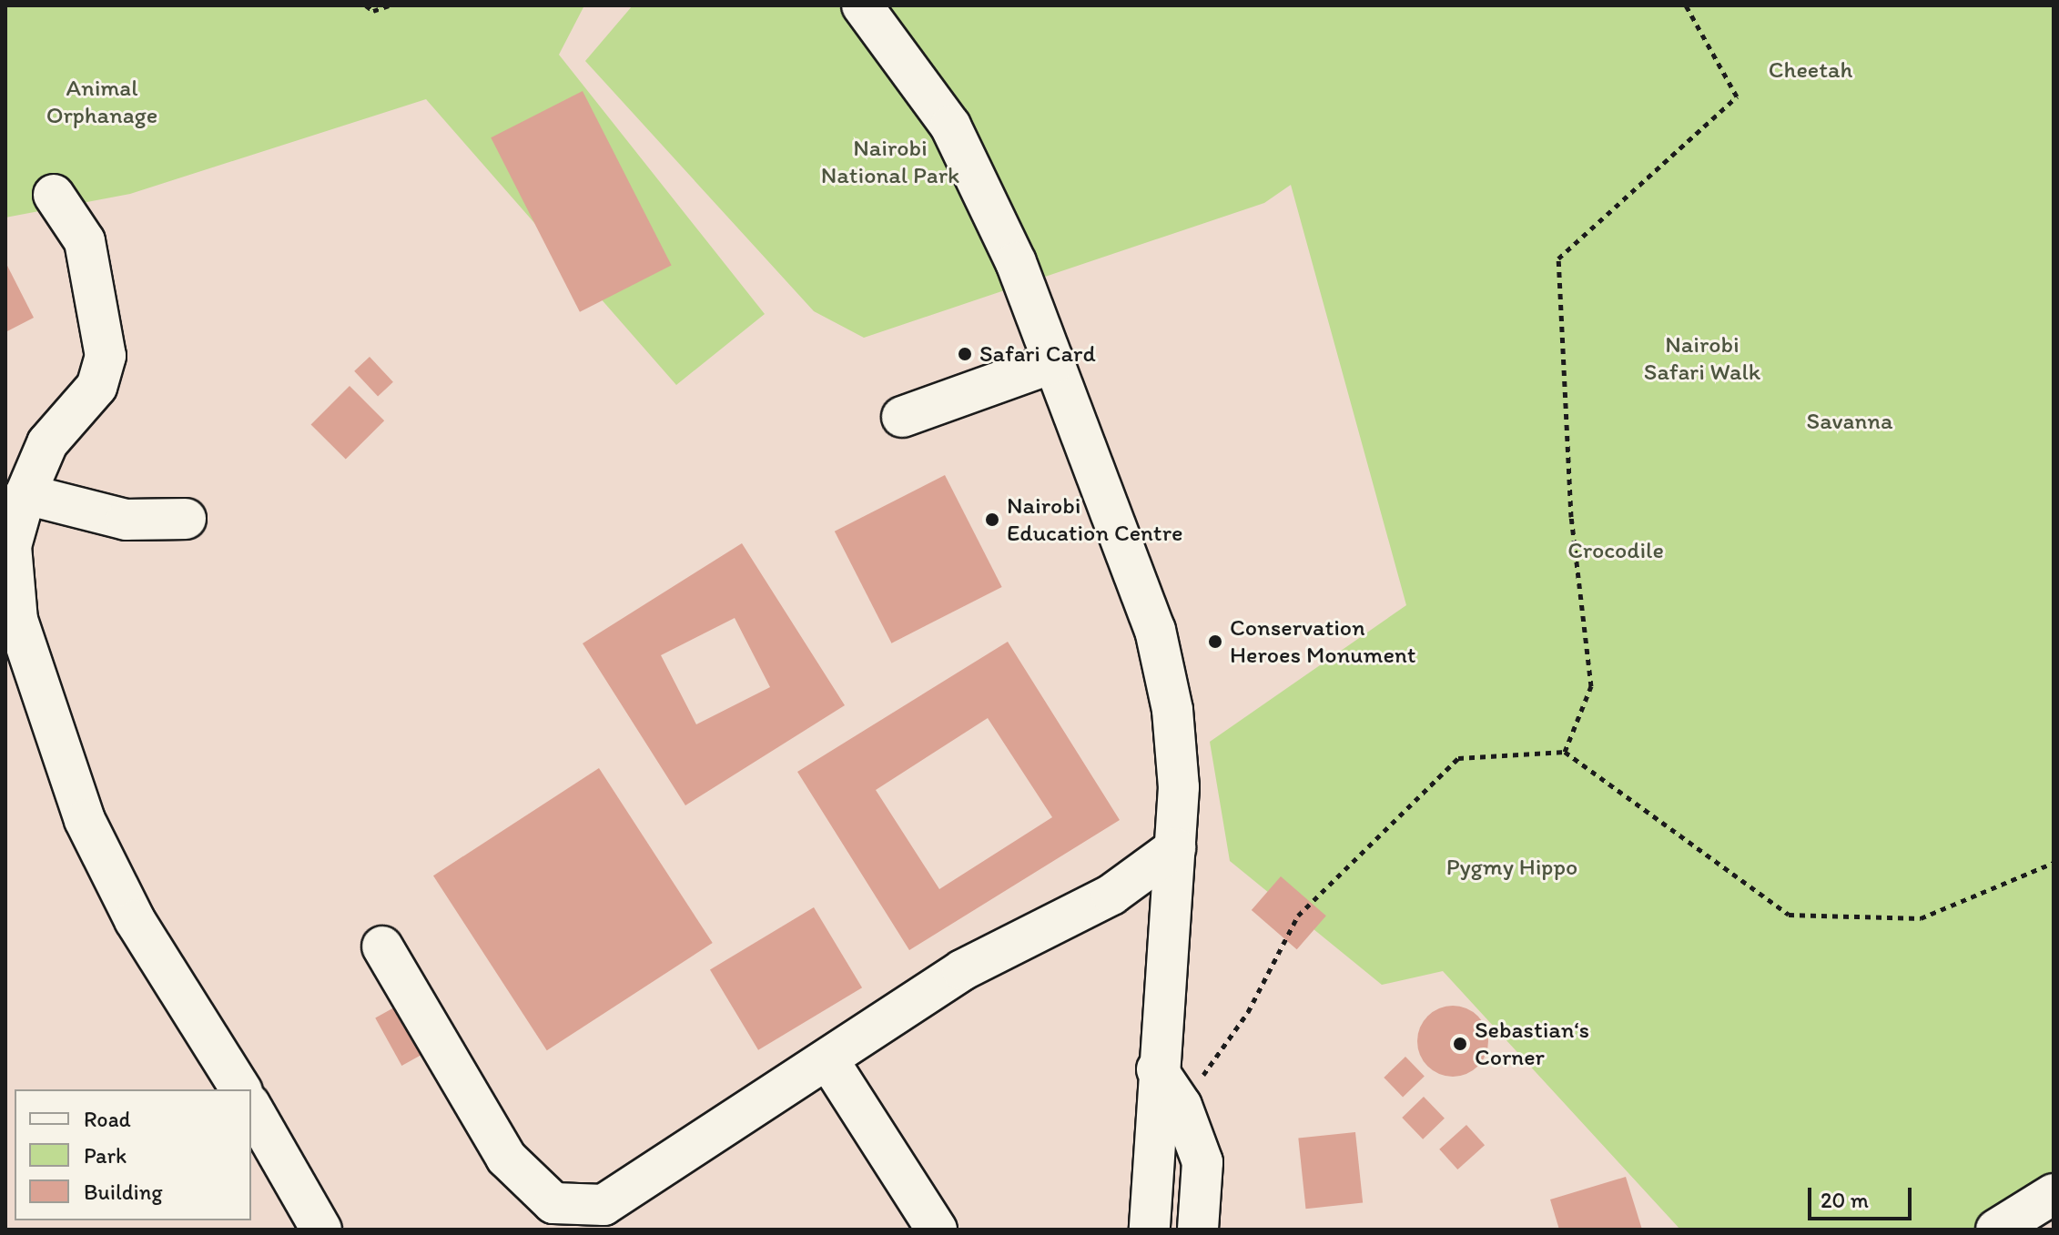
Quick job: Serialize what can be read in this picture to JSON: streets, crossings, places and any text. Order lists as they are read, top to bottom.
{
  "parks": [
    "Cheetah",
    "Animal Orphanage",
    "Nairobi National Park",
    "Nairobi Safari Walk",
    "Savanna",
    "Crocodile",
    "Pygmy Hippo"
  ],
  "places": [
    "Safari Card",
    "Nairobi Education Centre",
    "Conservation Heroes Monument",
    "Sebastian‘s Corner"
  ],
  "legend": ["Road", "Park", "Building"],
  "scale_bar": "20 m"
}
